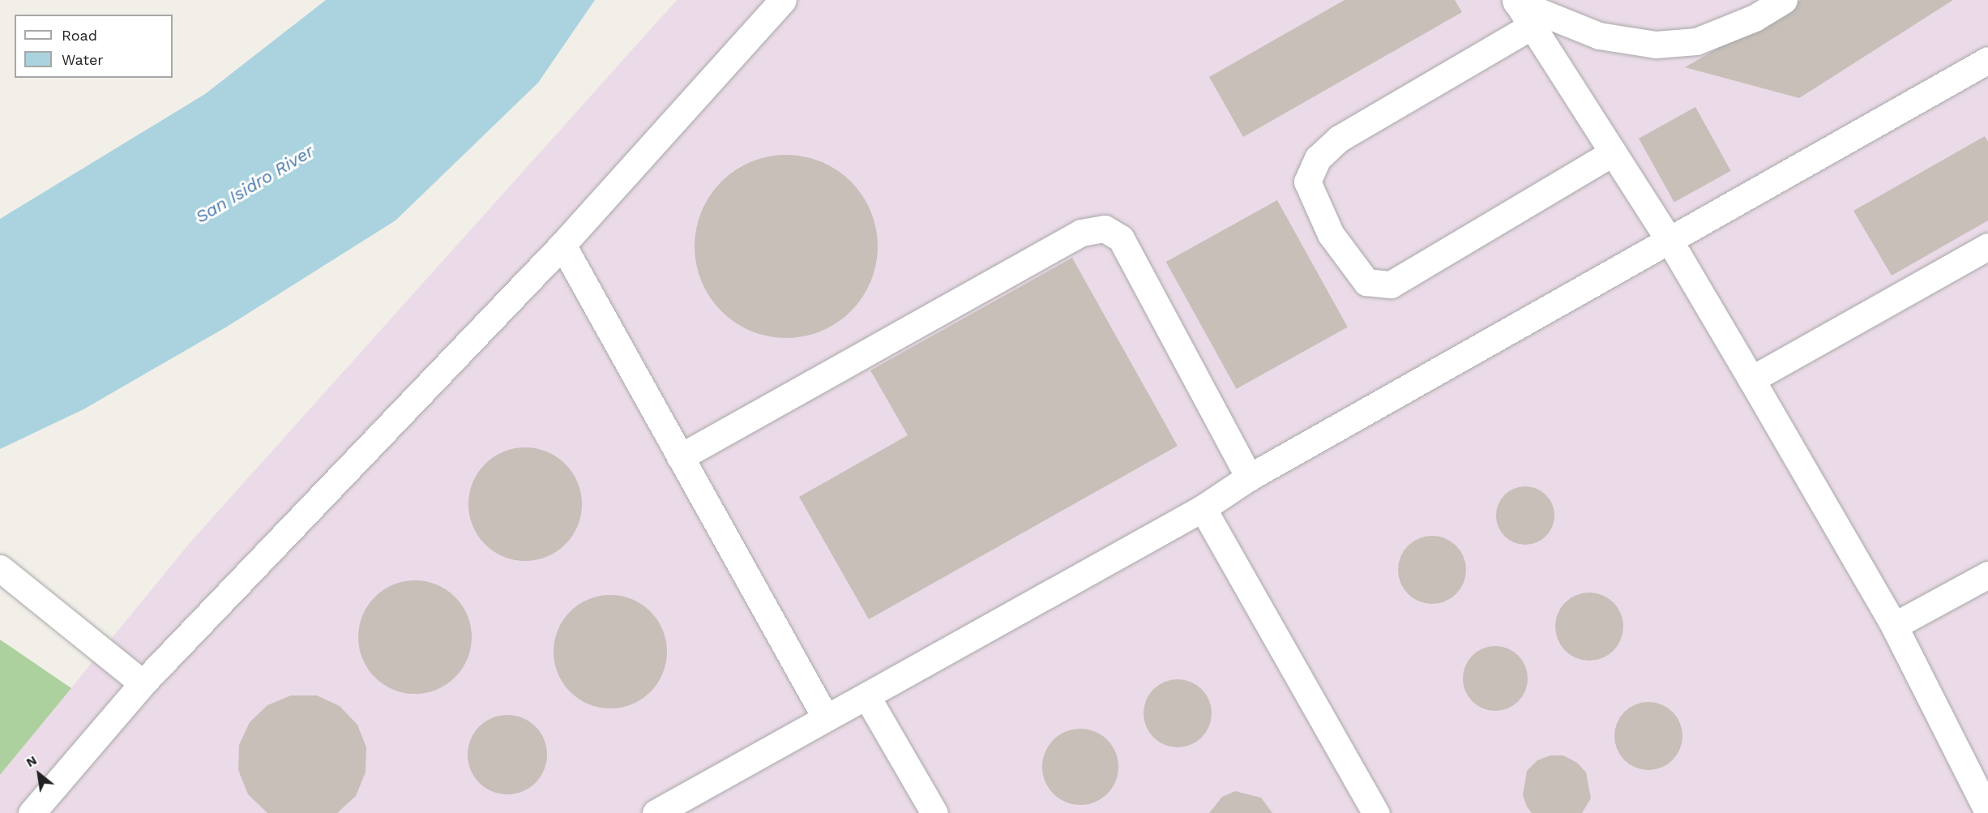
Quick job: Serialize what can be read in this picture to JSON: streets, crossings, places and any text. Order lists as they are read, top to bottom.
{
  "water": ["San Isidro River"],
  "legend": ["Road", "Water"],
  "north": "top left"
}
